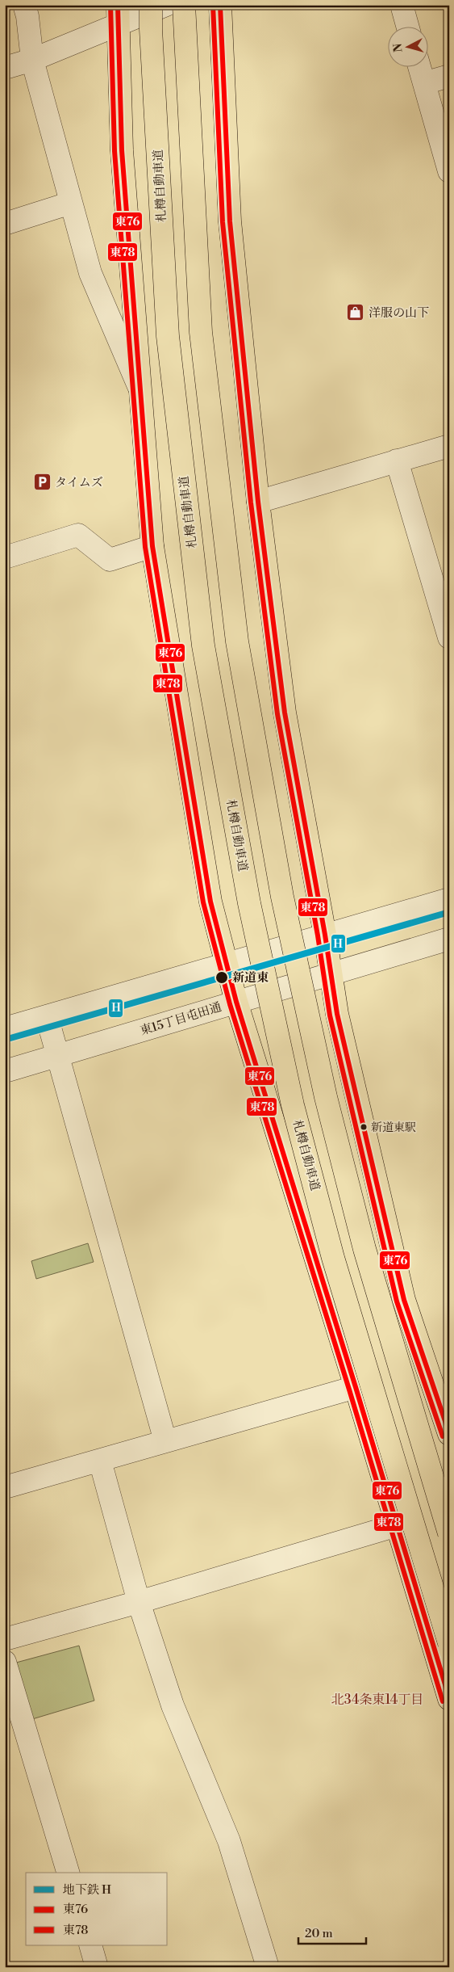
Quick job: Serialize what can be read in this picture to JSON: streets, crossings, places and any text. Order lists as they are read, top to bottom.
{
  "streets": {
    "highway": ["札樽自動車道"],
    "street": ["東15丁目屯田通"]
  },
  "districts": ["北34条東14丁目"],
  "places": {
    "shop": ["洋服の山下"],
    "parking": ["タイムズ"],
    "other": ["新道東", "新道東駅"]
  },
  "lines": ["transit line 東76", "transit line 東78", "metro line H"],
  "legend": ["地下鉄 H", "東76", "東78"],
  "scale_bar": "20 m",
  "north": "left"
}
